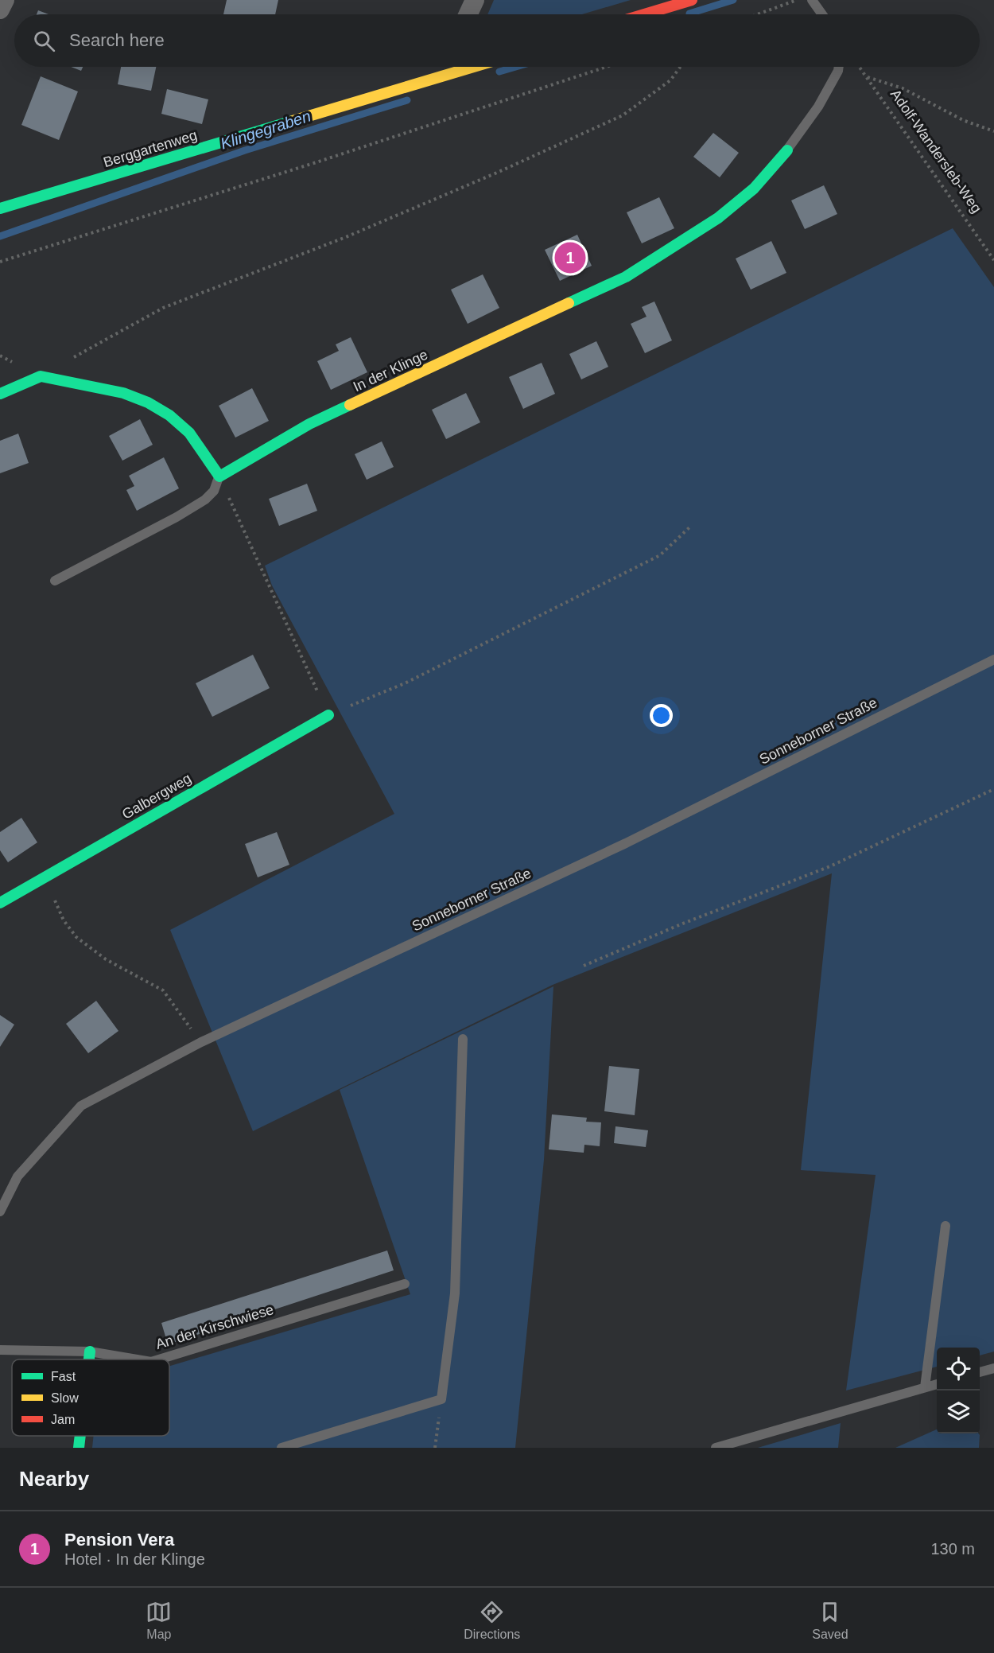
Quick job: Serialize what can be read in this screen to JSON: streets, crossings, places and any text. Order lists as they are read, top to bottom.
{
  "streets": {
    "street": ["Berggartenweg", "In der Klinge", "Galbergweg"],
    "lane": ["Sonneborner Straße", "An der Kirschwiese"],
    "path": ["Adolf-Wandersleb-Weg"]
  },
  "water": ["Klingegraben"],
  "legend": ["Fast", "Slow", "Jam"],
  "page": {
    "search": "Search here",
    "pins": "1",
    "heading": "Nearby",
    "list": [
      {
        "mark": "1",
        "name": "Pension Vera",
        "note": "Hotel · In der Klinge",
        "value": "130 m"
      }
    ],
    "nav": ["Map", "Directions", "Saved"]
  }
}
